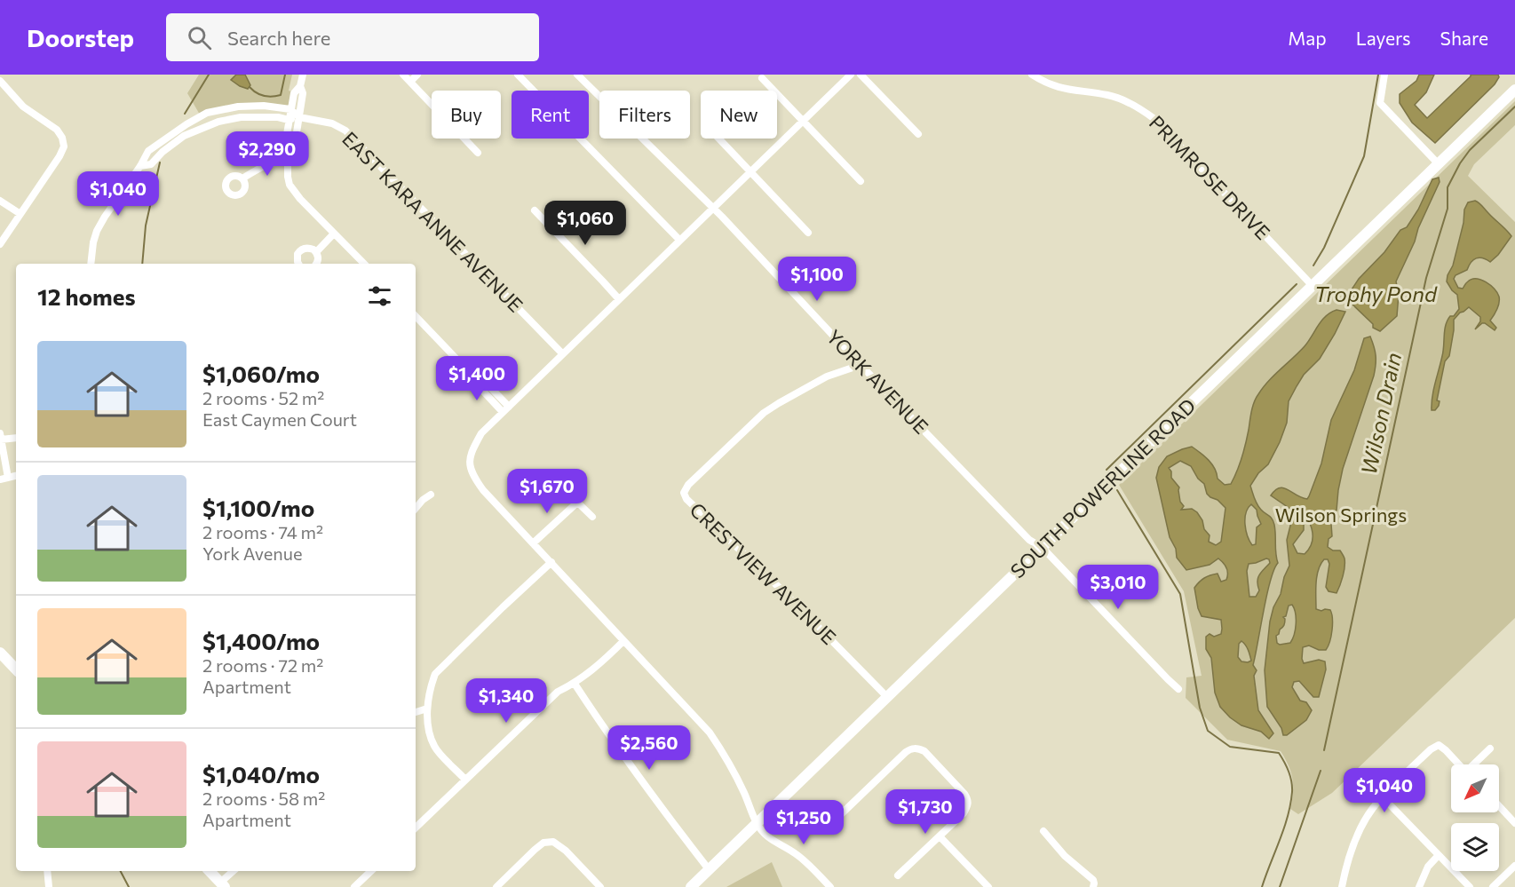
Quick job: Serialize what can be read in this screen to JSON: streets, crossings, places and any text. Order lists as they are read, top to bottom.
{
  "streets": {
    "street": [
      "PRIMROSE DRIVE",
      "EAST KARA ANNE AVENUE",
      "YORK AVENUE",
      "SOUTH POWERLINE ROAD",
      "CRESTVIEW AVENUE"
    ]
  },
  "crossings": [
    ["PRIMROSE DRIVE", "SOUTH POWERLINE ROAD"],
    ["YORK AVENUE", "SOUTH POWERLINE ROAD"],
    ["YORK AVENUE", "CRESTVIEW AVENUE"],
    ["SOUTH POWERLINE ROAD", "CRESTVIEW AVENUE"]
  ],
  "water": ["Trophy Pond", "Wilson Drain"],
  "parks": ["Wilson Springs"],
  "north": "bottom left",
  "page": {
    "header": "Doorstep",
    "search": "Search here",
    "nav": ["Map", "Layers", "Share"],
    "chip": [
      "Buy",
      "Rent",
      "Filters",
      "New"
    ],
    "price": [
      "$2,290",
      "$1,040",
      "$1,060",
      "$1,100",
      "$1,400",
      "$1,670",
      "$3,010",
      "$1,340",
      "$2,560",
      "$1,040",
      "$1,730",
      "$1,250"
    ],
    "heading": "12 homes",
    "list": [
      {
        "name": "$1,060/mo",
        "note": "2 rooms · 52 m² · East Caymen Court"
      },
      {
        "name": "$1,100/mo",
        "note": "2 rooms · 74 m² · York Avenue"
      },
      {
        "name": "$1,400/mo",
        "note": "2 rooms · 72 m² · Apartment"
      },
      {
        "name": "$1,040/mo",
        "note": "2 rooms · 58 m² · Apartment"
      }
    ]
  }
}
